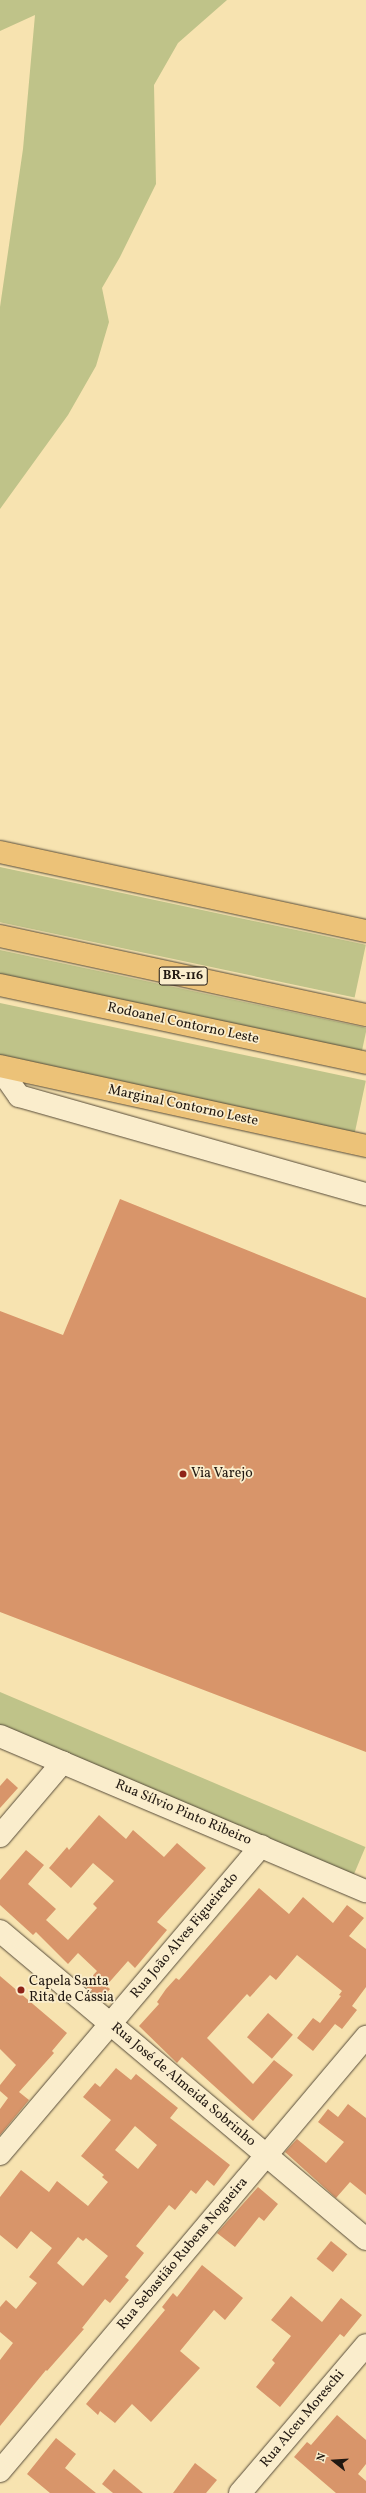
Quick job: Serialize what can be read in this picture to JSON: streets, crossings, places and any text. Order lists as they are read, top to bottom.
{
  "streets": {
    "main road": ["BR-116", "Rodoanel Contorno Leste", "Marginal Contorno Leste"],
    "street": [
      "Rua Sílvio Pinto Ribeiro",
      "Rua João Alves Figueiredo",
      "Rua José de Almeida Sobrinho",
      "Rua Sebastião Rubens Nogueira",
      "Rua Alceu Moreschi"
    ]
  },
  "crossings": [
    ["Rua Sílvio Pinto Ribeiro", "Rua João Alves Figueiredo"],
    ["Rua João Alves Figueiredo", "Rua José de Almeida Sobrinho"],
    ["Rua José de Almeida Sobrinho", "Rua Sebastião Rubens Nogueira"]
  ],
  "places": ["Via Varejo", "Capela Santa Rita de Cássia"],
  "north": "left"
}
